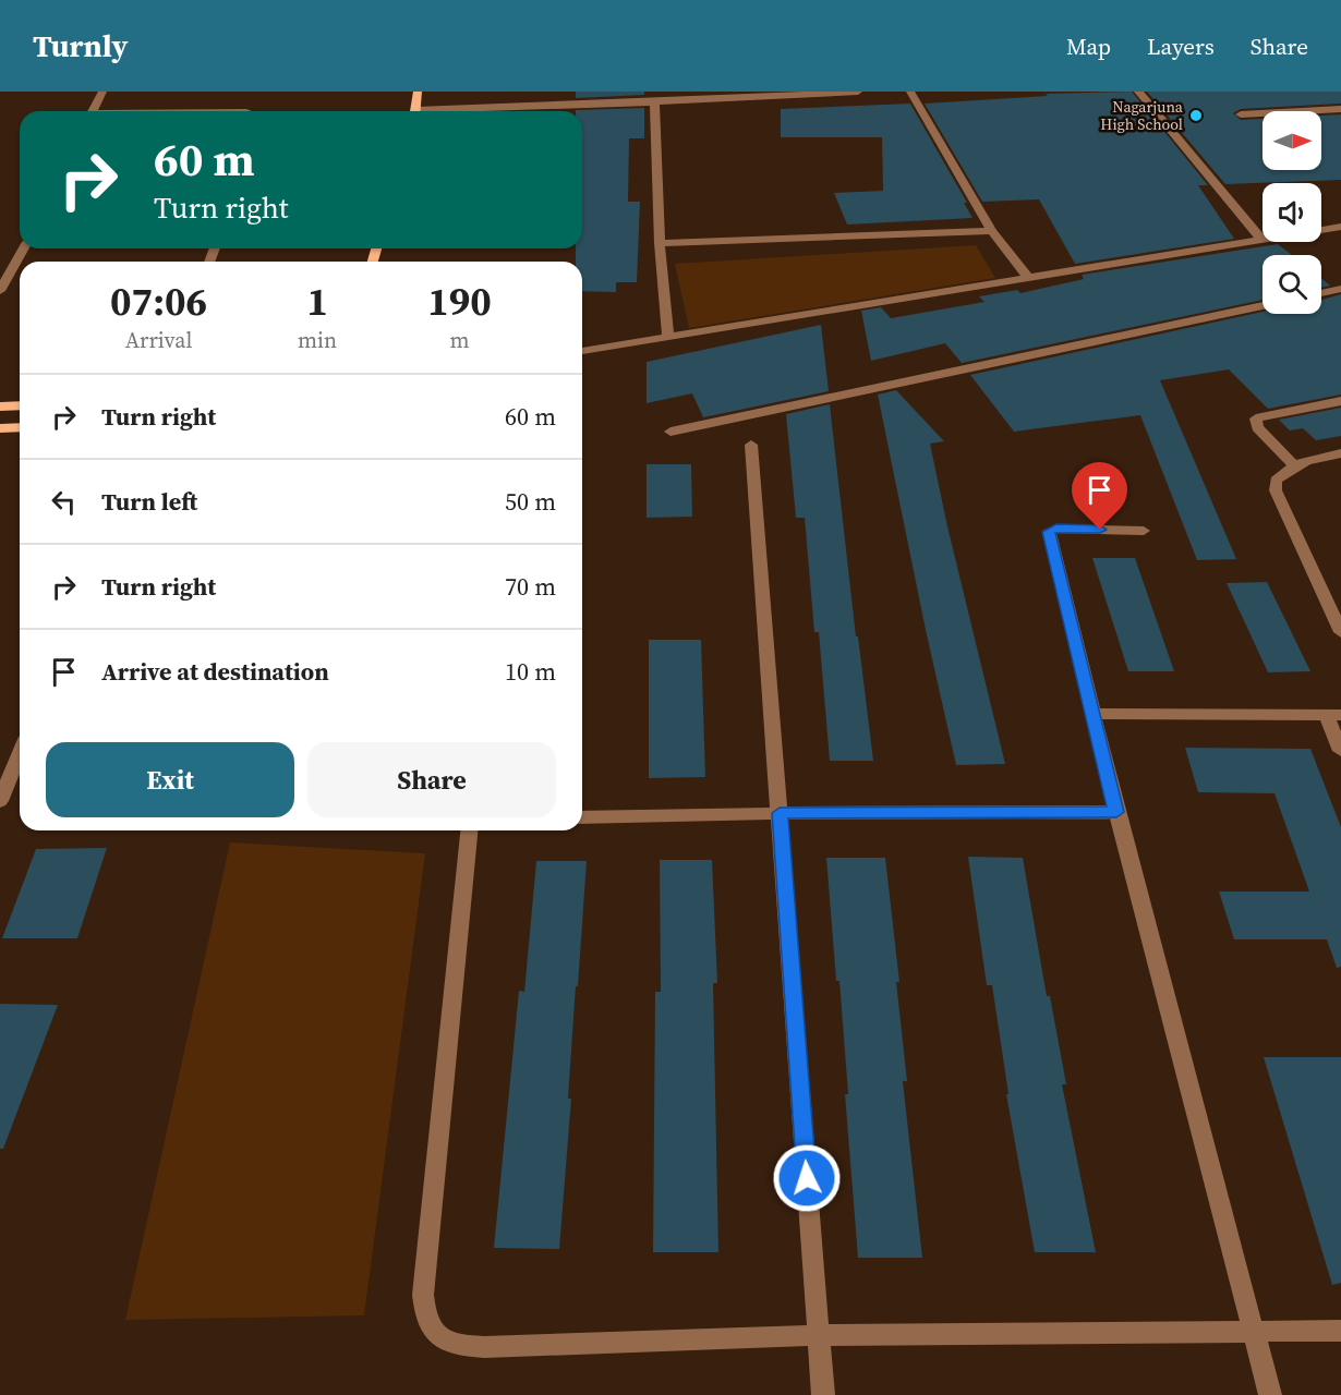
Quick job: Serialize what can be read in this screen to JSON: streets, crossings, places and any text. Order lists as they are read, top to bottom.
{
  "places": ["Nagarjuna High School"],
  "north": "right",
  "page": {
    "header": "Turnly",
    "nav": ["Map", "Layers", "Share"],
    "turn": ["60 m", "Turn right"],
    "eta": [
      "07:06",
      "Arrival",
      "1",
      "min",
      "190",
      "m"
    ],
    "list": [
      {
        "name": "Turn right",
        "value": "60 m"
      },
      {
        "name": "Turn left",
        "value": "50 m"
      },
      {
        "name": "Turn right",
        "value": "70 m"
      },
      {
        "name": "Arrive at destination",
        "value": "10 m"
      }
    ],
    "buttons": ["Exit", "Share"]
  }
}
